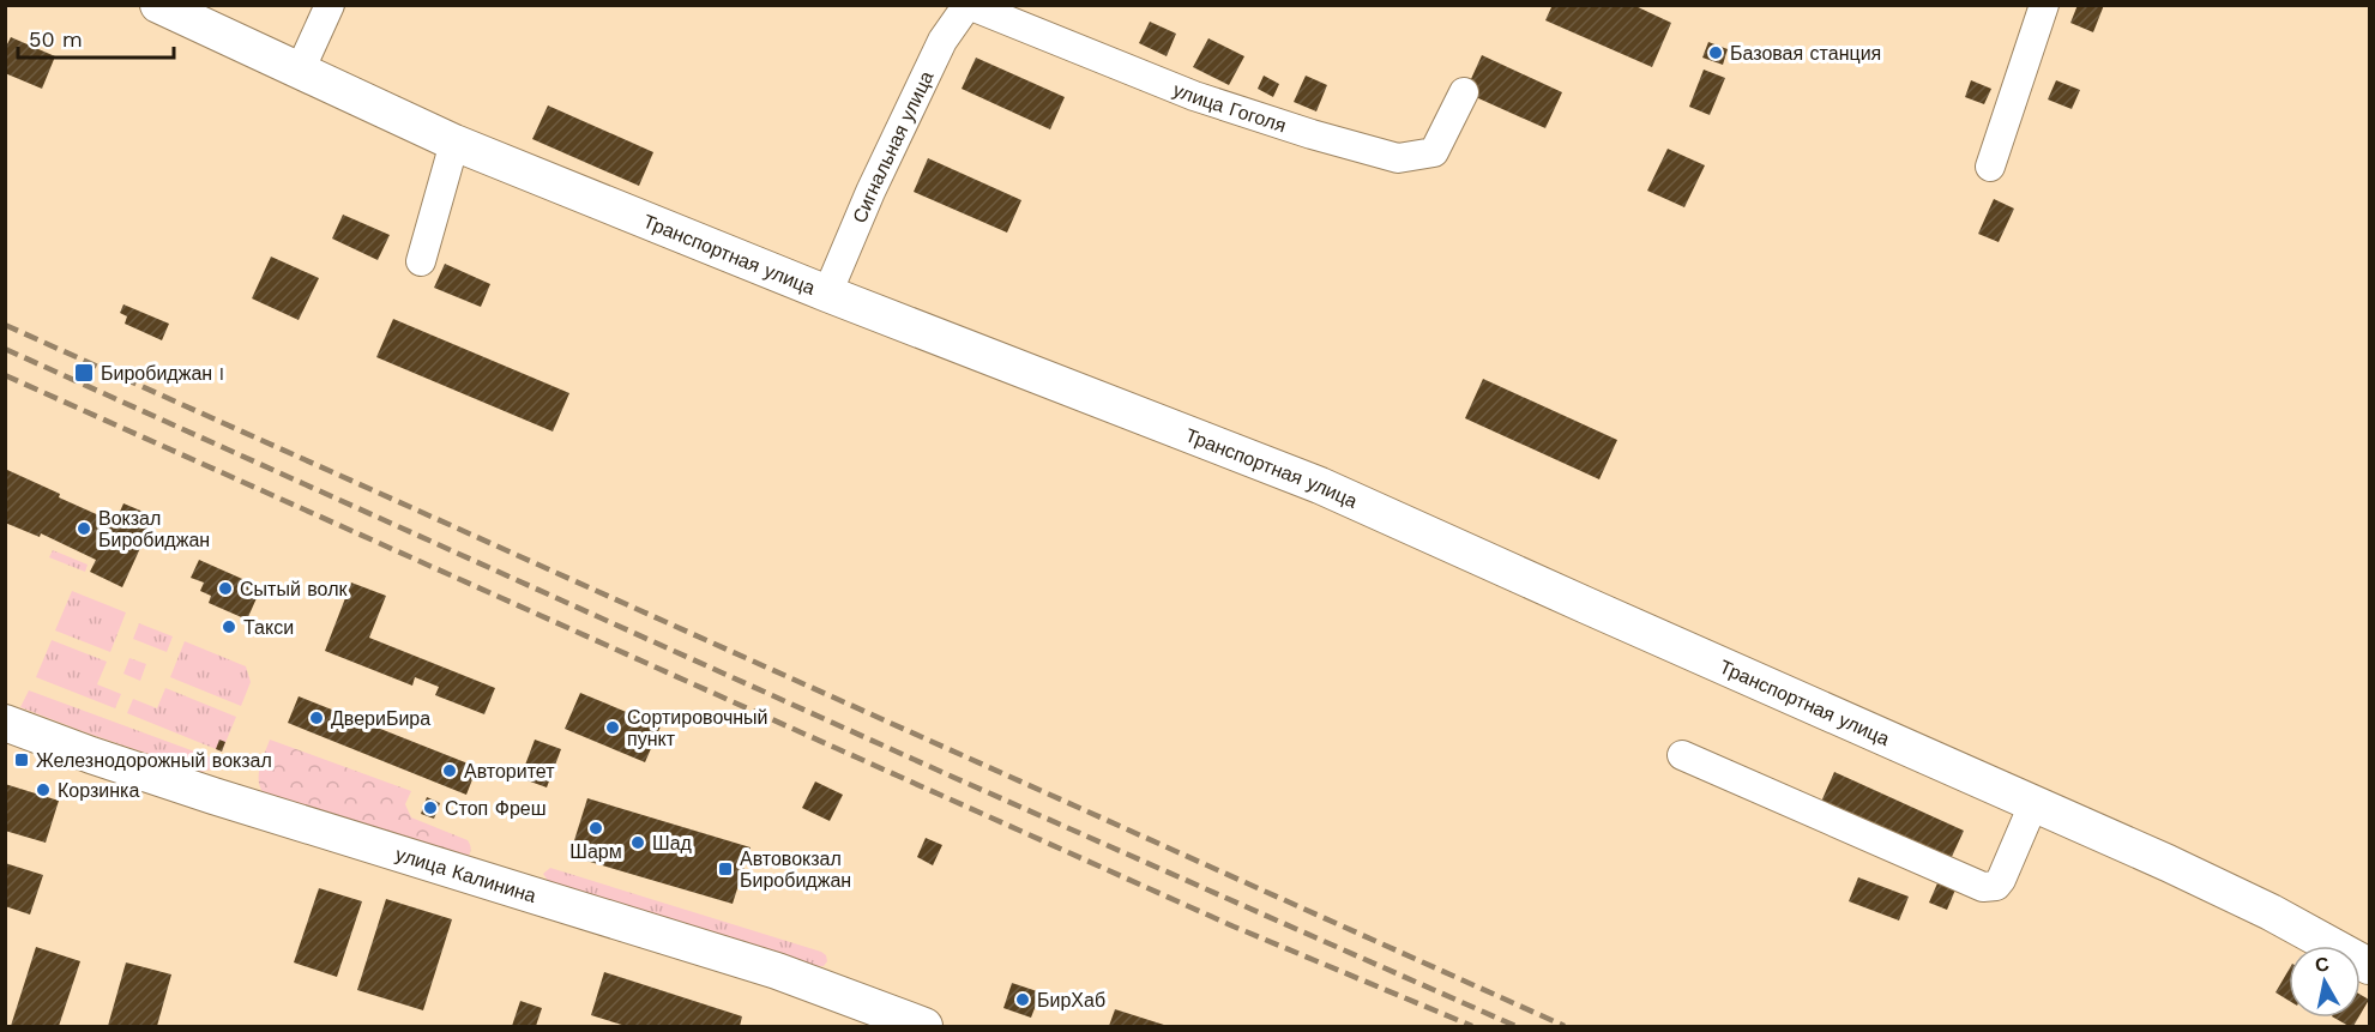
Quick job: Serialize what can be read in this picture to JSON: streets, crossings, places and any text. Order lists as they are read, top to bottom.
{
  "streets": {
    "main road": ["Транспортная улица", "улица Калинина"],
    "street": ["улица Гоголя", "Сигнальная улица"]
  },
  "crossings": [
    ["улица Гоголя", "Сигнальная улица"],
    ["Сигнальная улица", "Транспортная улица"]
  ],
  "places": {
    "other": [
      "Базовая станция",
      "Вокзал Биробиджан",
      "Сытый волк",
      "Такси",
      "ДвериБира",
      "Сортировочный пункт",
      "Авторитет",
      "Корзинка",
      "Стоп Фреш",
      "Шарм",
      "Шад",
      "БирХаб"
    ],
    "transit": ["Биробиджан I", "Железнодорожный вокзал", "Автовокзал Биробиджан"]
  },
  "scale_bar": "50 m",
  "north": "top"
}
